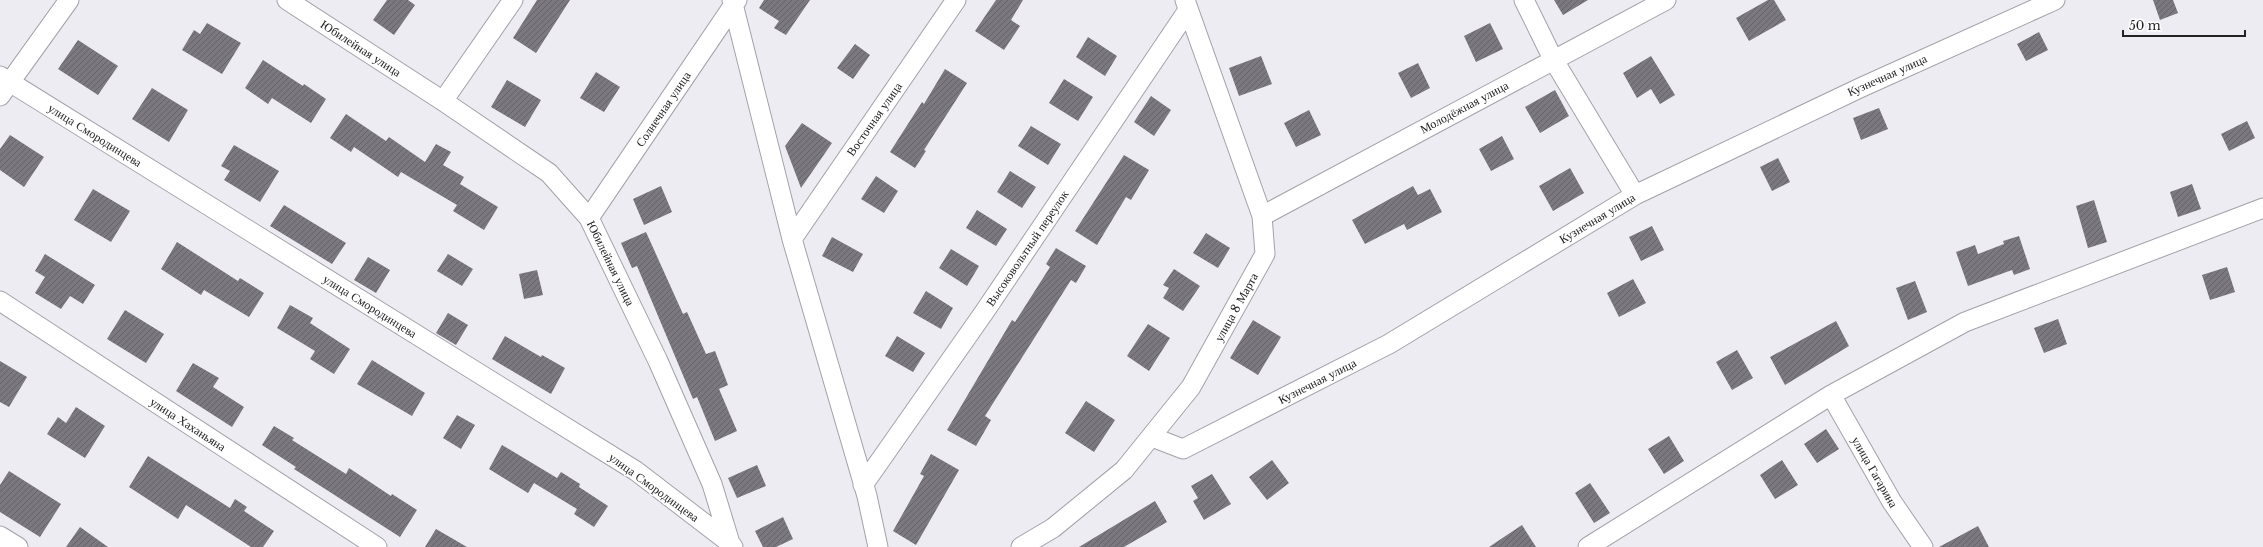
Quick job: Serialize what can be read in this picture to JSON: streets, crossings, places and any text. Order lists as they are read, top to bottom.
{
  "streets": {
    "street": [
      "Юбилейная улица",
      "Кузнечная улица",
      "Молодёжная улица",
      "Солнечная улица",
      "Восточная улица",
      "улица Смородинцева",
      "Высоковольтный переулок",
      "улица 8 Марта",
      "улица Хаханьяна",
      "улица Гагарина"
    ]
  },
  "crossings": [
    ["Юбилейная улица", "Солнечная улица"],
    ["Юбилейная улица", "улица Смородинцева"],
    ["Кузнечная улица", "улица 8 Марта"],
    ["Молодёжная улица", "улица 8 Марта"],
    ["Высоковольтный переулок", "улица 8 Марта"]
  ],
  "scale_bar": "50 m"
}
